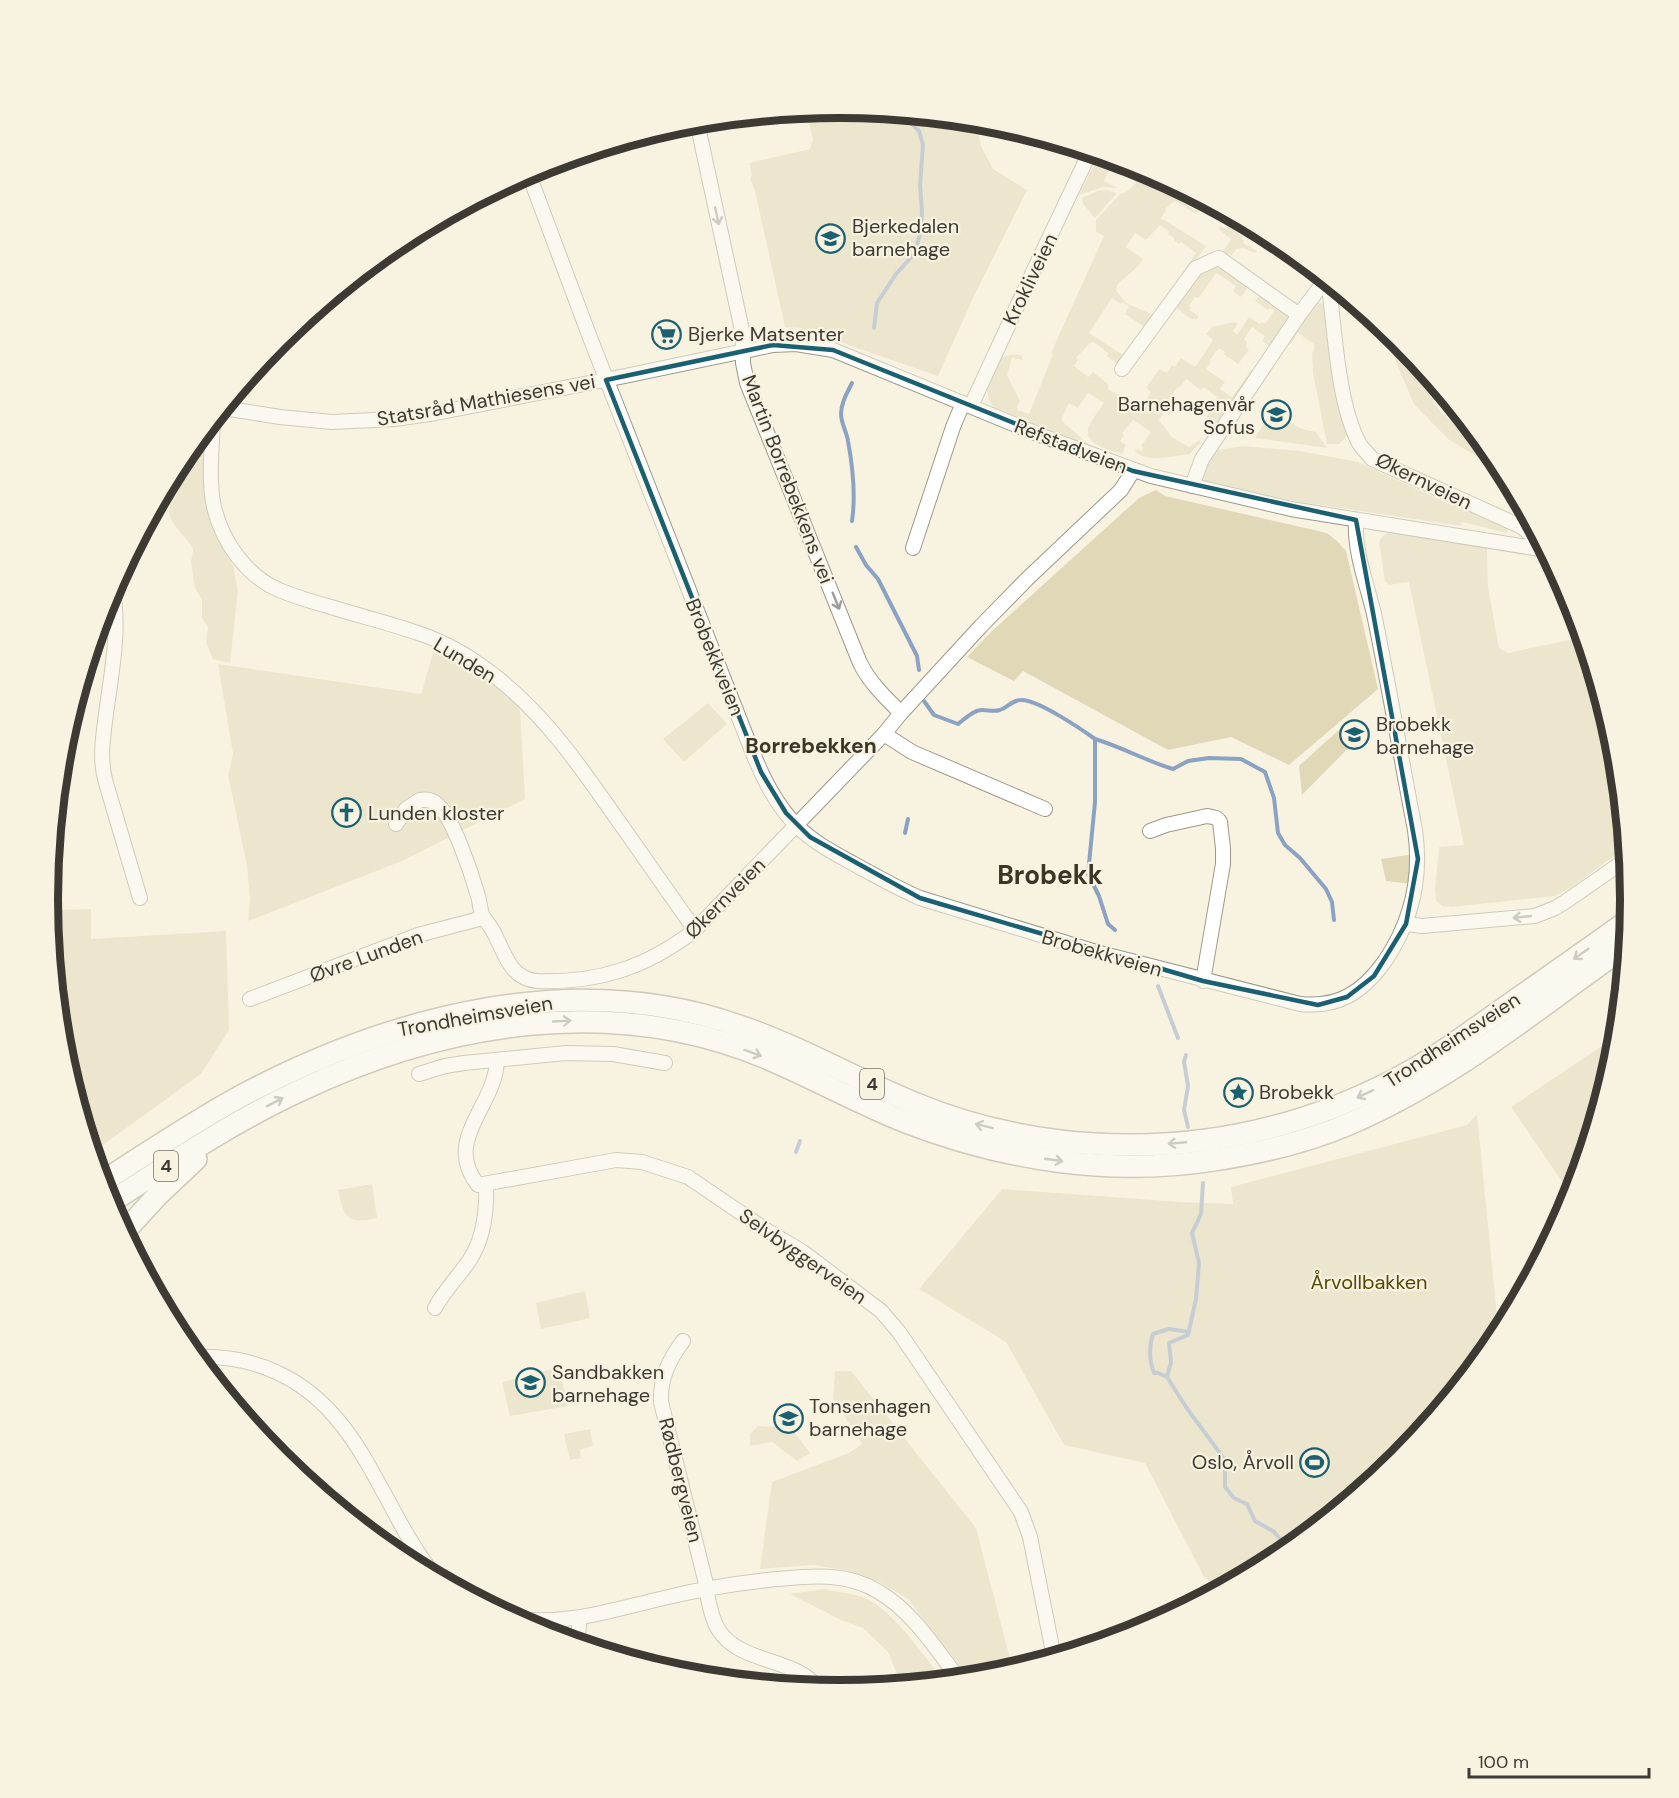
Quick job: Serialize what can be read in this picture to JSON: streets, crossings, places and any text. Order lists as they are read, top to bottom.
{
  "streets": {
    "highway": ["Trondheimsveien", "4"],
    "street": [
      "Krokliveien",
      "Statsråd Mathiesens vei",
      "Refstadveien",
      "Martin Borrebekkens vei",
      "Økernveien",
      "Brobekkveien",
      "Lunden",
      "Øvre Lunden",
      "Selvbyggerveien",
      "Rødbergveien"
    ]
  },
  "crossings": [
    ["Krokliveien", "Refstadveien"],
    ["Statsråd Mathiesens vei", "Refstadveien"],
    ["Statsråd Mathiesens vei", "Brobekkveien"],
    ["Refstadveien", "Martin Borrebekkens vei"],
    ["Refstadveien", "Økernveien"],
    ["Refstadveien", "Brobekkveien"],
    ["Martin Borrebekkens vei", "Økernveien"],
    ["Økernveien", "Brobekkveien"],
    ["Økernveien", "Lunden"],
    ["Økernveien", "Øvre Lunden"]
  ],
  "one_way": ["Martin Borrebekkens vei"],
  "districts": ["Borrebekken", "Brobekk"],
  "parks": ["Årvollbakken"],
  "places": {
    "school or university": [
      "Bjerkedalen barnehage",
      "Barnehagenvår Sofus",
      "Brobekk barnehage",
      "Sandbakken barnehage",
      "Tonsenhagen barnehage"
    ],
    "supermarket": ["Bjerke Matsenter"],
    "church": ["Lunden kloster"],
    "place": ["Brobekk"],
    "sports": ["Oslo, Årvoll"]
  },
  "scale_bar": "100 m"
}
